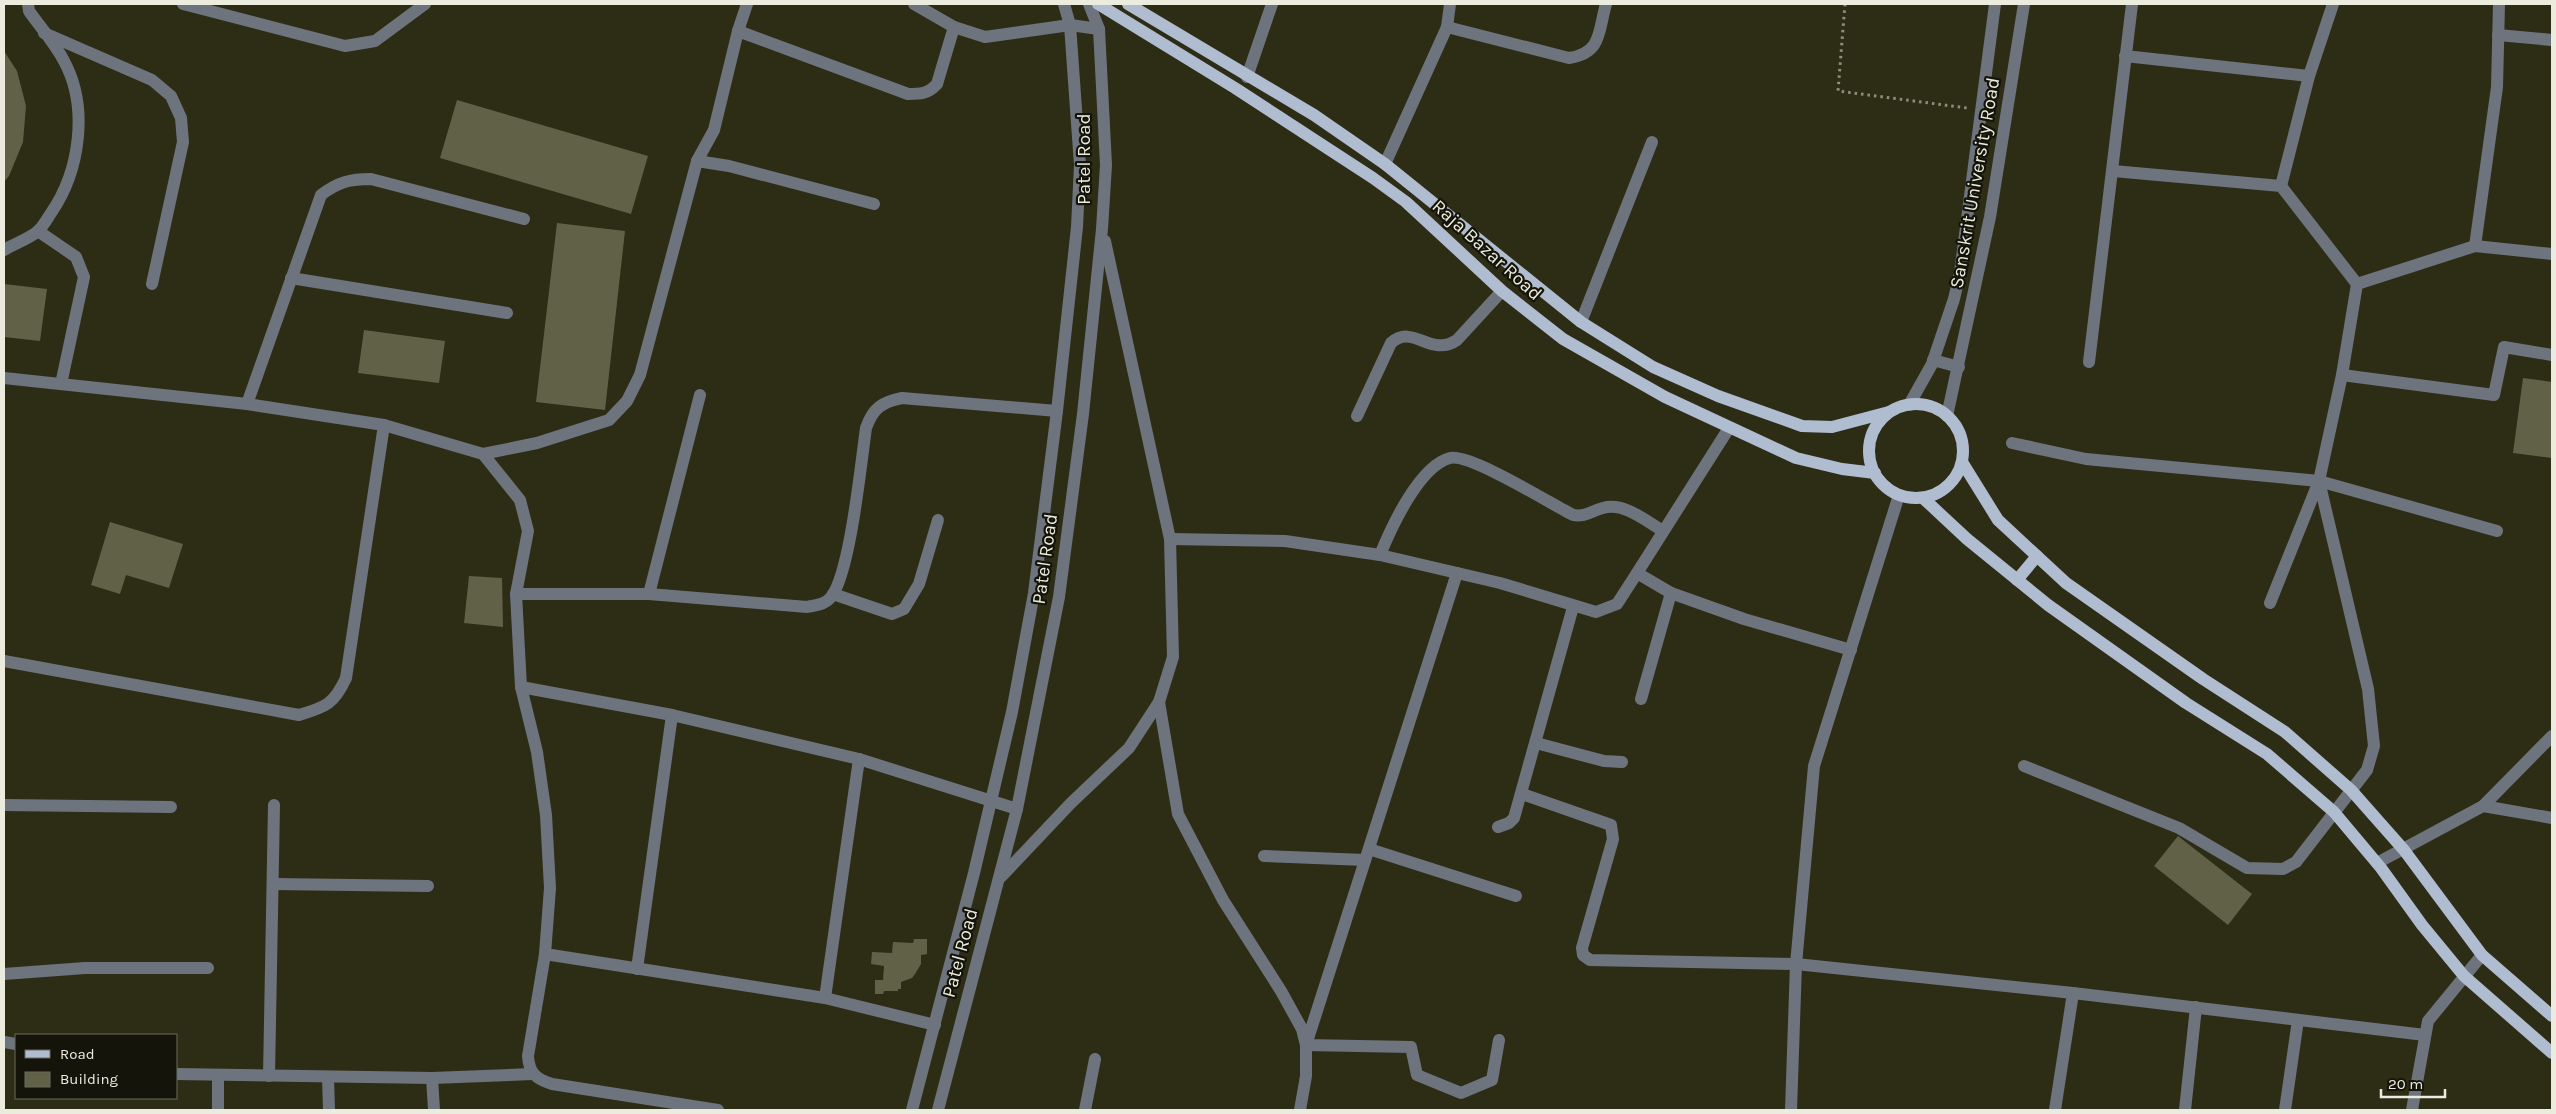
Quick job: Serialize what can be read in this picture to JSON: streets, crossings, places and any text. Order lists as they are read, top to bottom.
{
  "streets": {
    "main road": ["Raja Bazar Road"],
    "street": ["Patel Road", "Sanskrit University Road"]
  },
  "crossings": [
    ["Sanskrit University Road", "Raja Bazar Road"]
  ],
  "legend": ["Road", "Building"],
  "scale_bar": "20 m"
}
